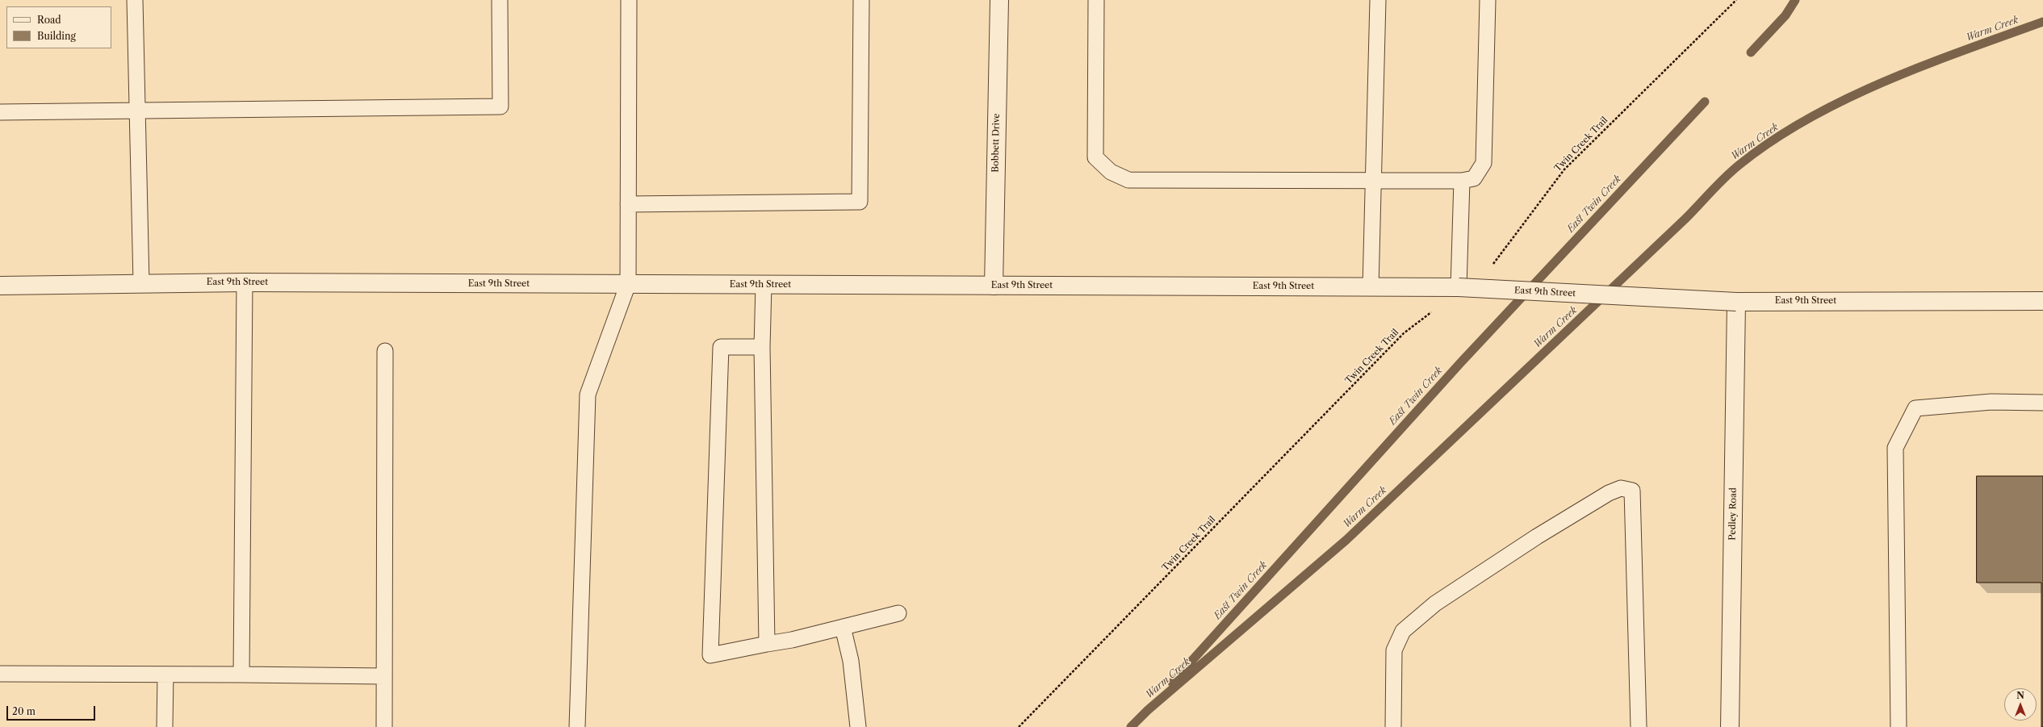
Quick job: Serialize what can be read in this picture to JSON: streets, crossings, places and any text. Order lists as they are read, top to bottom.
{
  "streets": {
    "street": ["Bobbett Drive", "East 9th Street", "Pedley Road"],
    "path": ["Twin Creek Trail"]
  },
  "crossings": [
    ["Bobbett Drive", "East 9th Street"],
    ["East 9th Street", "Pedley Road"]
  ],
  "water": ["Warm Creek", "East Twin Creek"],
  "legend": ["Road", "Building"],
  "scale_bar": "20 m",
  "north": "top"
}
